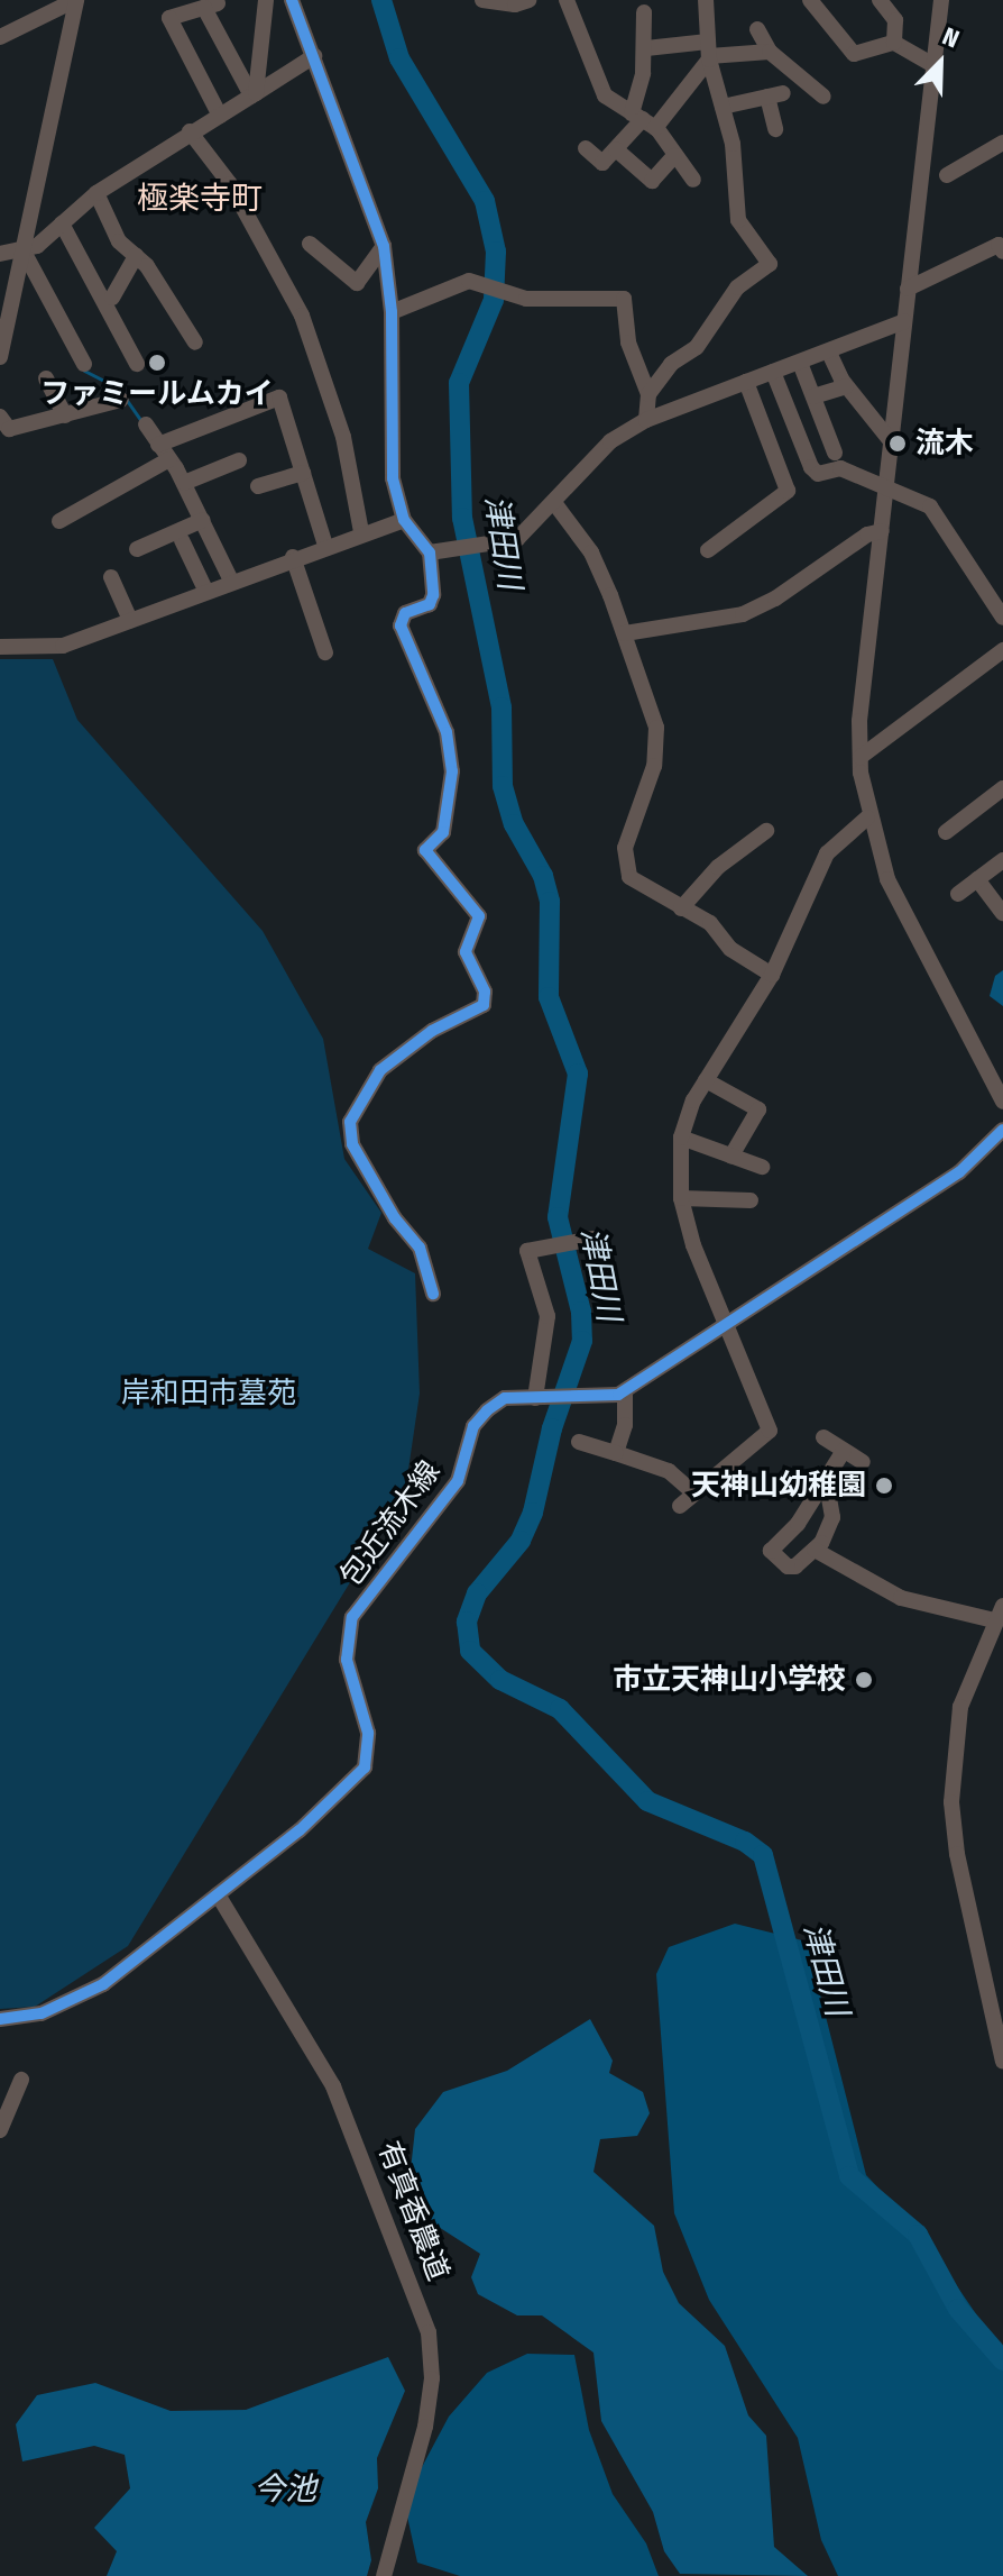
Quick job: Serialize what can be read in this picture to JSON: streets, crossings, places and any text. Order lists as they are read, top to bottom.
{
  "streets": {
    "street": ["包近流木線", "有真香農道"]
  },
  "crossings": [
    ["包近流木線", "有真香農道"]
  ],
  "districts": ["極楽寺町"],
  "water": ["津田川", "今池"],
  "parks": ["岸和田市墓苑"],
  "places": [
    "ファミールムカイ",
    "流木",
    "天神山幼稚園",
    "市立天神山小学校"
  ],
  "north": "top right"
}
